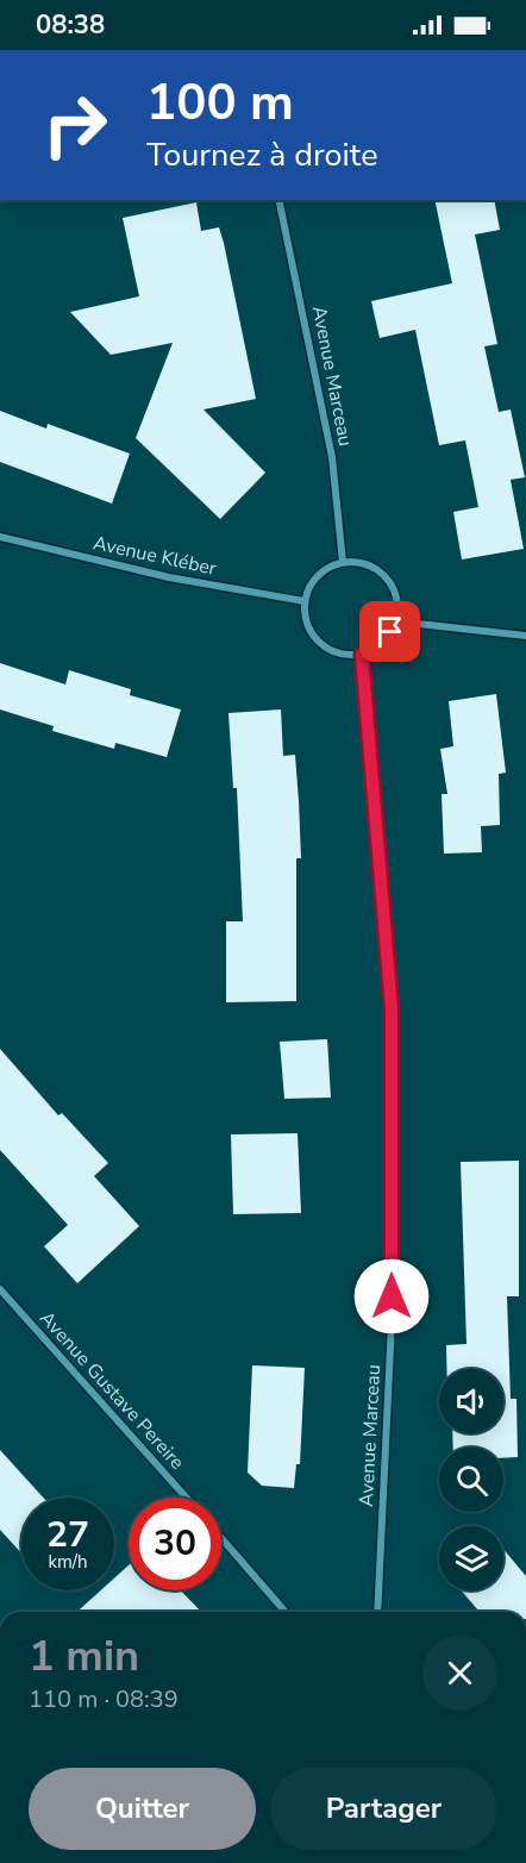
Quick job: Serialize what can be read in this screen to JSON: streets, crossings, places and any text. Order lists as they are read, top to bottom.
{
  "streets": {
    "street": ["Avenue Marceau", "Avenue Kléber", "Avenue Gustave Pereire"]
  },
  "crossings": [
    ["Avenue Marceau", "Avenue Kléber"]
  ],
  "page": {
    "status": "08:38",
    "turn": ["100 m", "Tournez à droite"],
    "speed": "27 km/h",
    "limit": "30",
    "heading": ["1 min", "110 m · 08:39"],
    "buttons": ["Quitter", "Partager"]
  }
}
